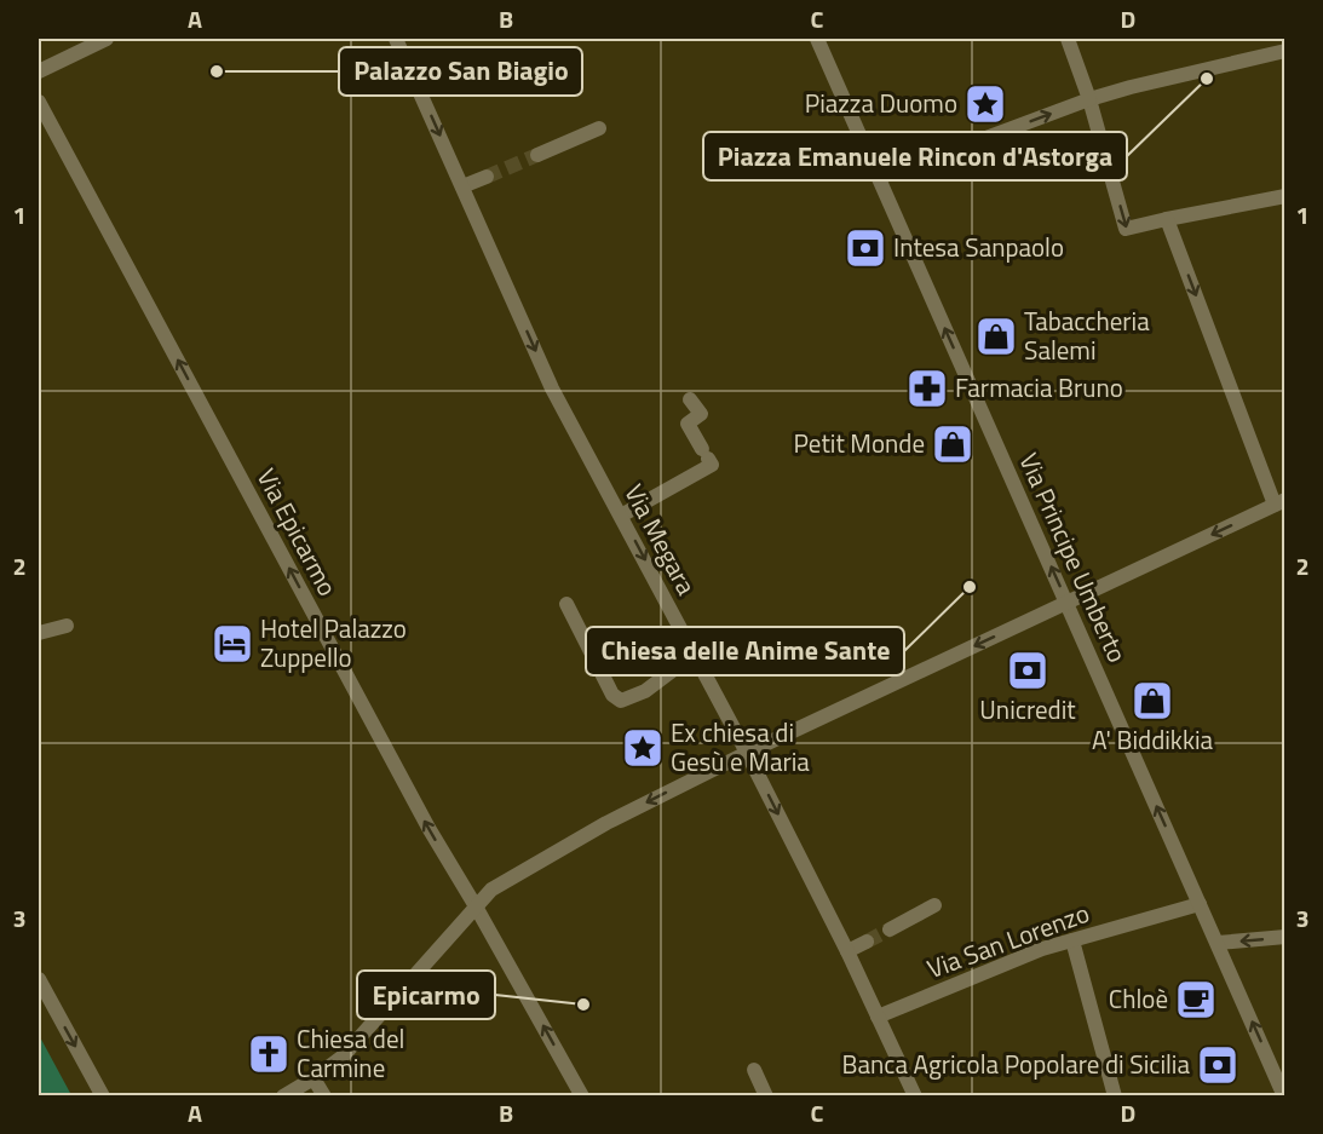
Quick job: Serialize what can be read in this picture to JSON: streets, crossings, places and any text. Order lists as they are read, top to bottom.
{
  "streets": {
    "street": [
      "Via Epicarmo",
      "Via Megara",
      "Via Principe Umberto",
      "Via San Lorenzo"
    ]
  },
  "crossings": [
    ["Via Megara", "Via San Lorenzo"],
    ["Via Principe Umberto", "Via San Lorenzo"]
  ],
  "one_way": ["Via Epicarmo", "Via Megara", "Via Principe Umberto"],
  "places": {
    "other": [
      "Palazzo San Biagio",
      "Piazza Emanuele Rincon d'Astorga",
      "Chiesa delle Anime Sante",
      "Epicarmo"
    ],
    "place": ["Piazza Duomo", "Ex chiesa di Gesù e Maria"],
    "bank": ["Intesa Sanpaolo", "Unicredit", "Banca Agricola Popolare di Sicilia"],
    "shop": ["Tabaccheria Salemi", "Petit Monde", "A' Biddikkia"],
    "pharmacy": ["Farmacia Bruno"],
    "hotel": ["Hotel Palazzo Zuppello"],
    "cafe": ["Chloè"],
    "church": ["Chiesa del Carmine"]
  },
  "grid": {
    "columns": [
      "A",
      "B",
      "C",
      "D"
    ],
    "rows": ["1", "2", "3"]
  }
}
